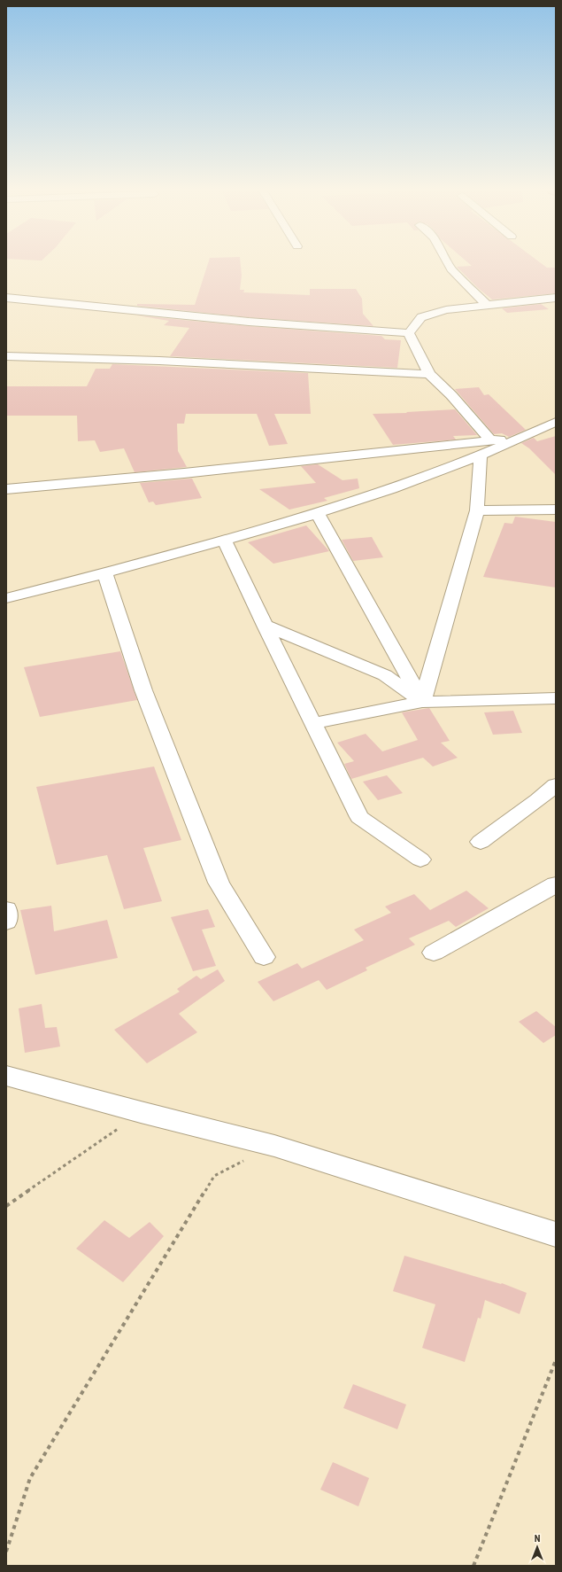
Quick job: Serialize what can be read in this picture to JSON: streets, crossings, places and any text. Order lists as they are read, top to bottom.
{
  "north": "top"
}
